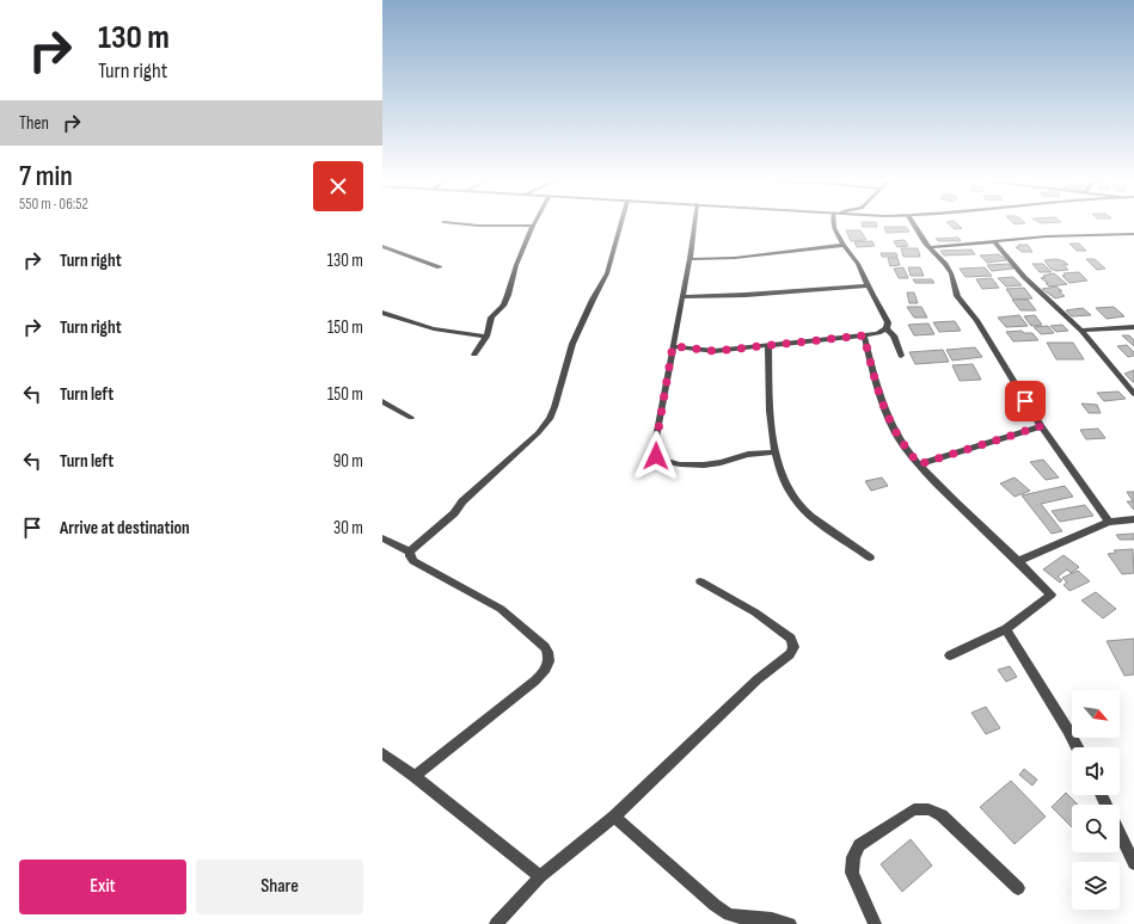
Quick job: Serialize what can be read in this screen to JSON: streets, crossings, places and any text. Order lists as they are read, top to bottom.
{
  "north": "bottom right",
  "page": {
    "turn": ["130 m", "Turn right"],
    "then": "Then",
    "heading": ["7 min", "550 m · 06:52"],
    "list": [
      {
        "name": "Turn right",
        "value": "130 m"
      },
      {
        "name": "Turn right",
        "value": "150 m"
      },
      {
        "name": "Turn left",
        "value": "150 m"
      },
      {
        "name": "Turn left",
        "value": "90 m"
      },
      {
        "name": "Arrive at destination",
        "value": "30 m"
      }
    ],
    "buttons": ["Exit", "Share"]
  }
}
